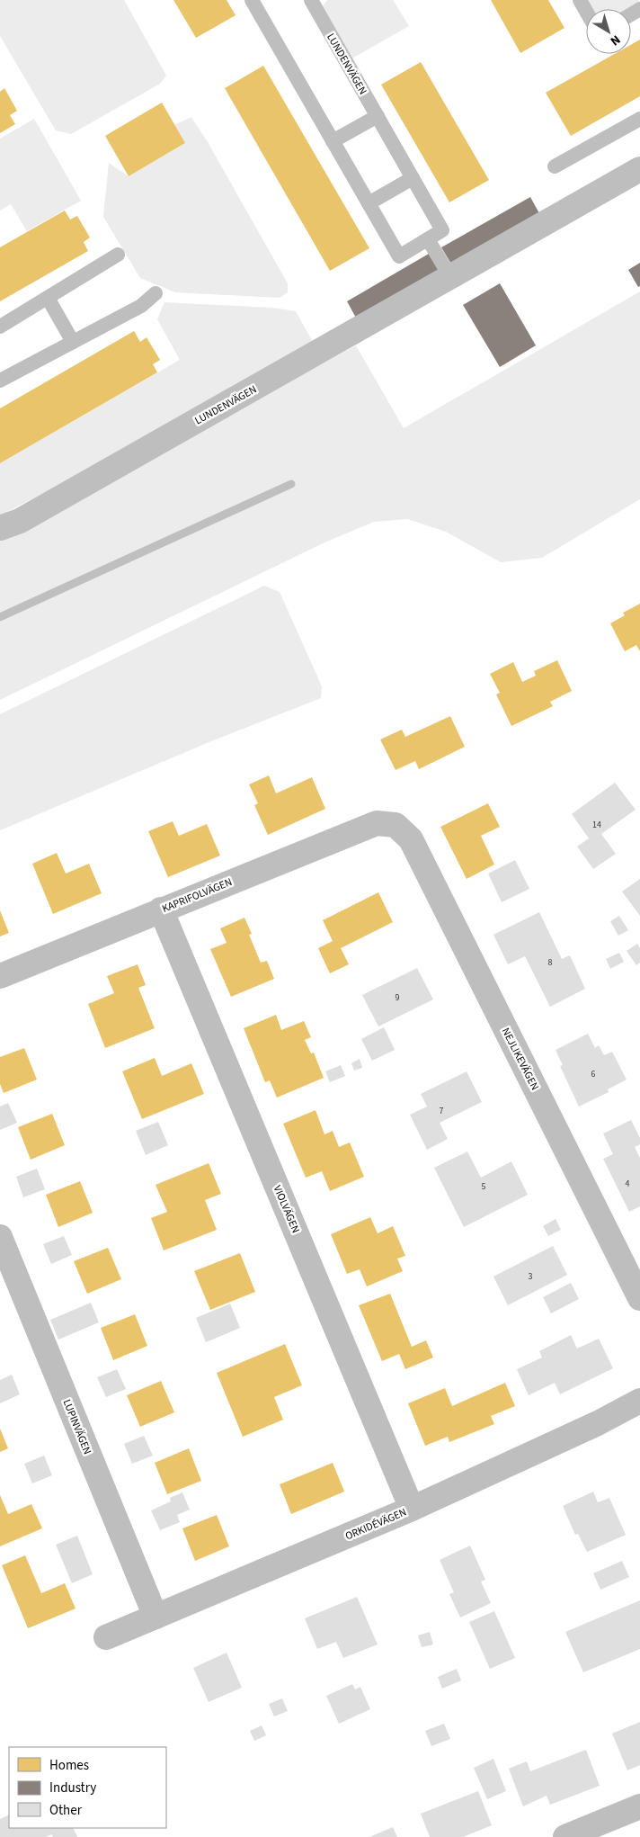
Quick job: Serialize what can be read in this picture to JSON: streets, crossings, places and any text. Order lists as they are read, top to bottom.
{
  "streets": {
    "street": [
      "LUNDENVÄGEN",
      "KAPRIFOLVÄGEN",
      "NEJLIKEVÄGEN",
      "VIOLVÄGEN",
      "LUPINVÄGEN",
      "ORKIDÉVÄGEN"
    ]
  },
  "crossings": [
    ["KAPRIFOLVÄGEN", "NEJLIKEVÄGEN"],
    ["KAPRIFOLVÄGEN", "VIOLVÄGEN"],
    ["VIOLVÄGEN", "ORKIDÉVÄGEN"],
    ["LUPINVÄGEN", "ORKIDÉVÄGEN"]
  ],
  "house_numbers": [
    "14",
    "8",
    "9",
    "6",
    "7",
    "4",
    "5",
    "3"
  ],
  "legend": ["Homes", "Industry", "Other"],
  "north": "bottom right"
}
